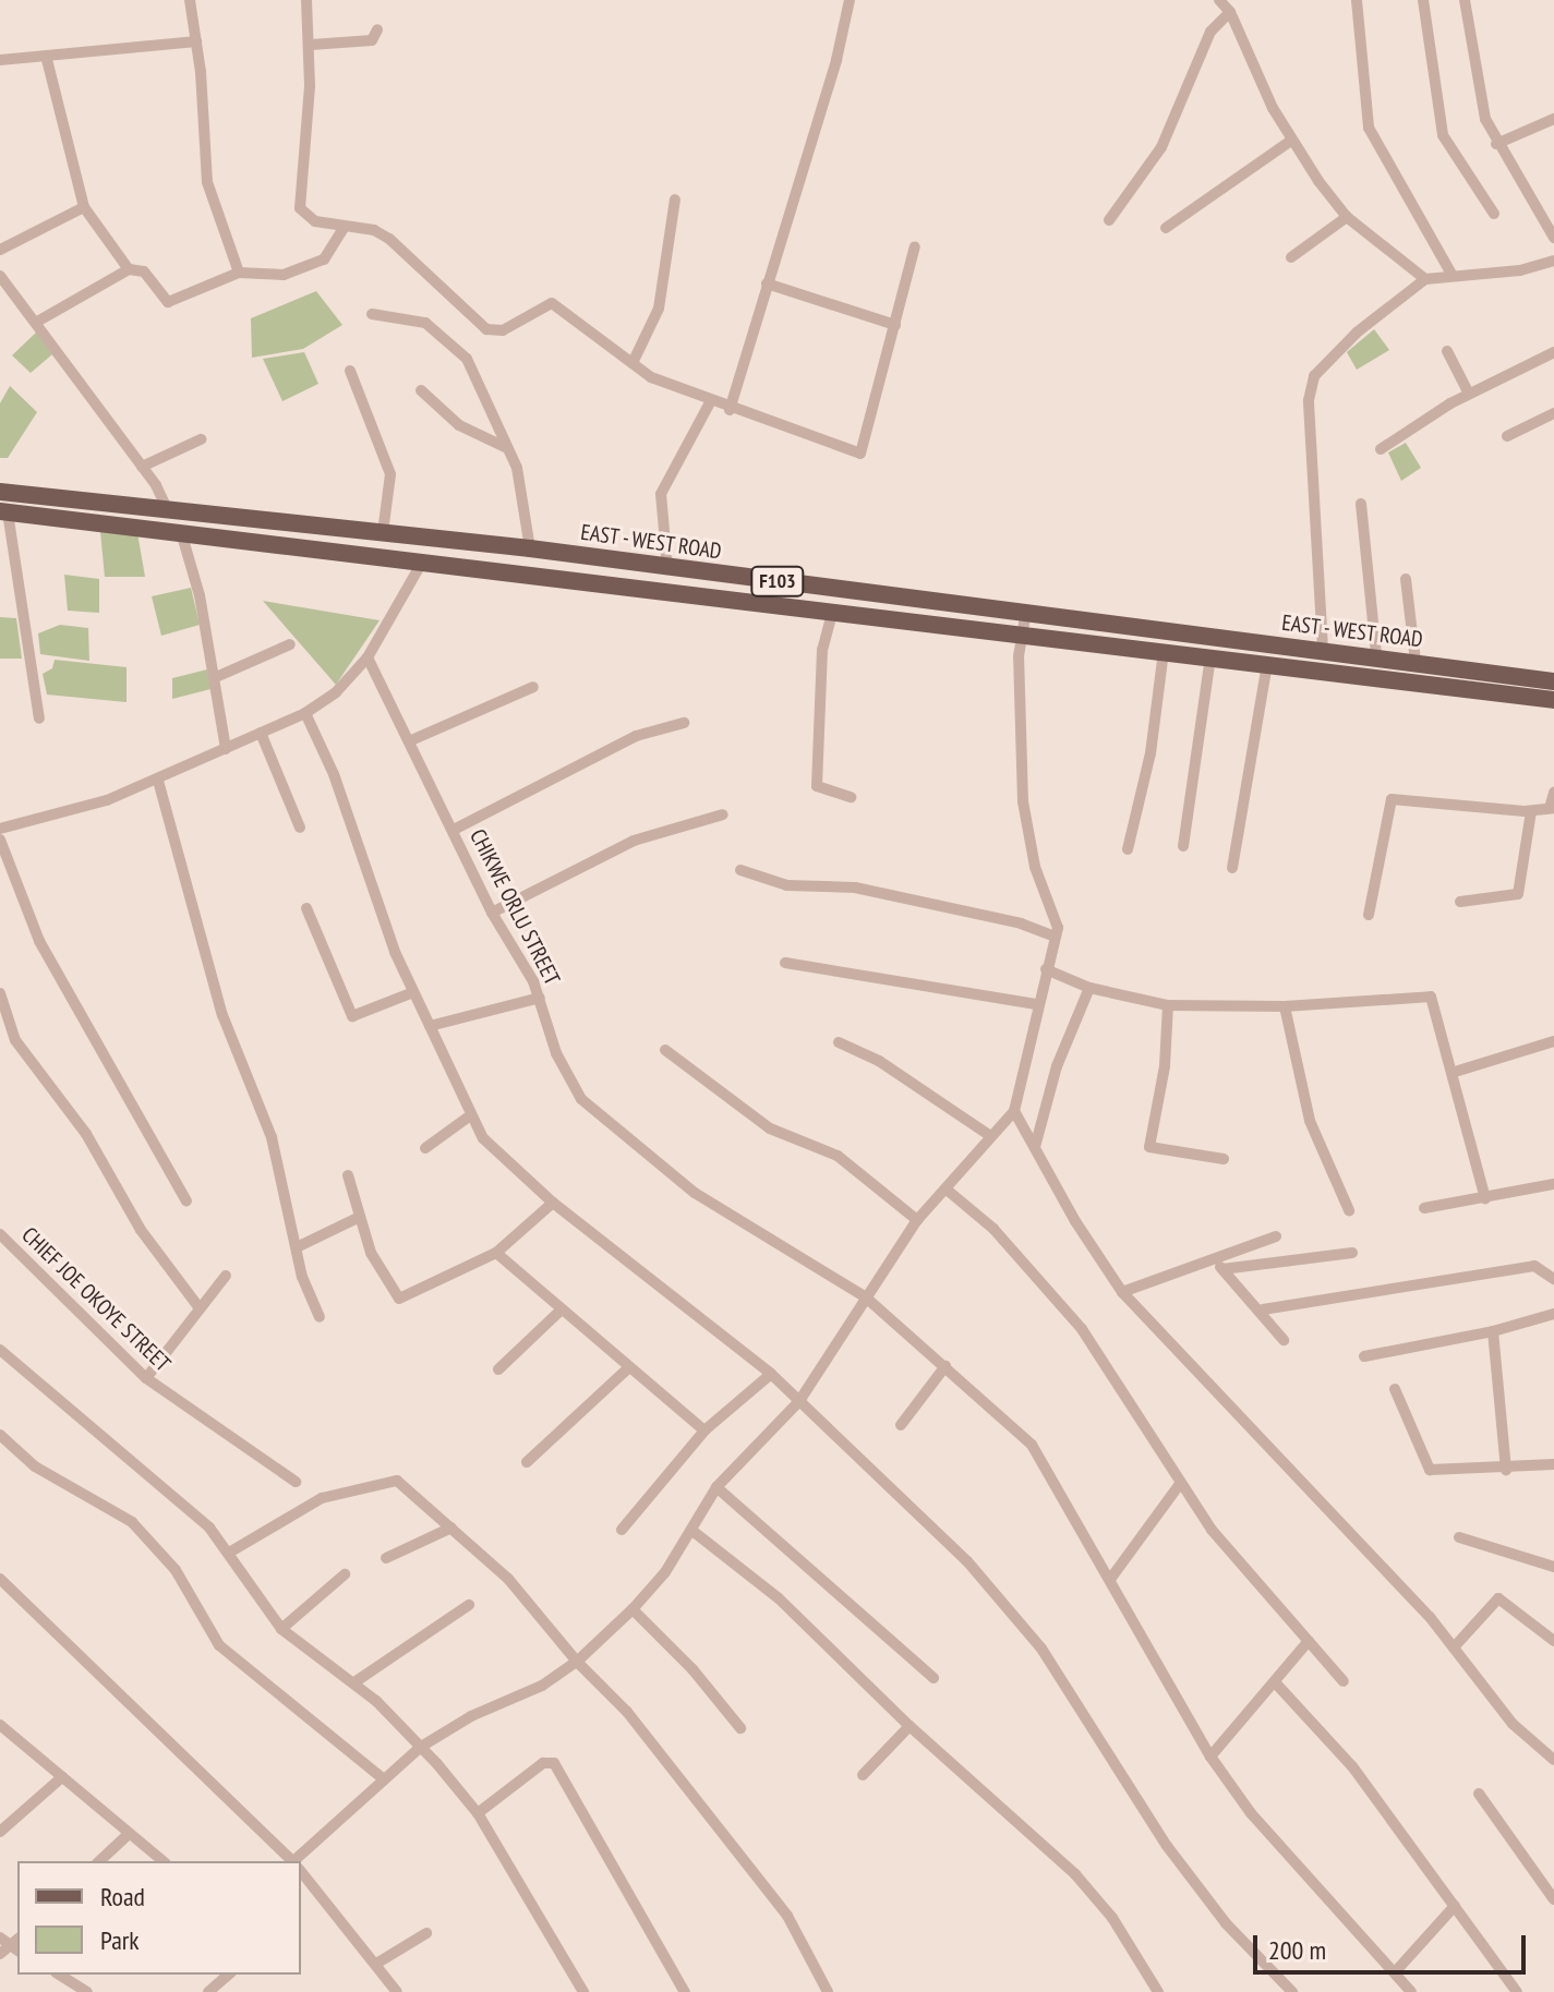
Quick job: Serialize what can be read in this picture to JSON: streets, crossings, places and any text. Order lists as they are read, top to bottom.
{
  "streets": {
    "main road": ["EAST - WEST ROAD", "F103"],
    "street": ["CHIKWE ORLU STREET", "CHIEF JOE OKOYE STREET"]
  },
  "legend": ["Road", "Park"],
  "scale_bar": "200 m"
}
